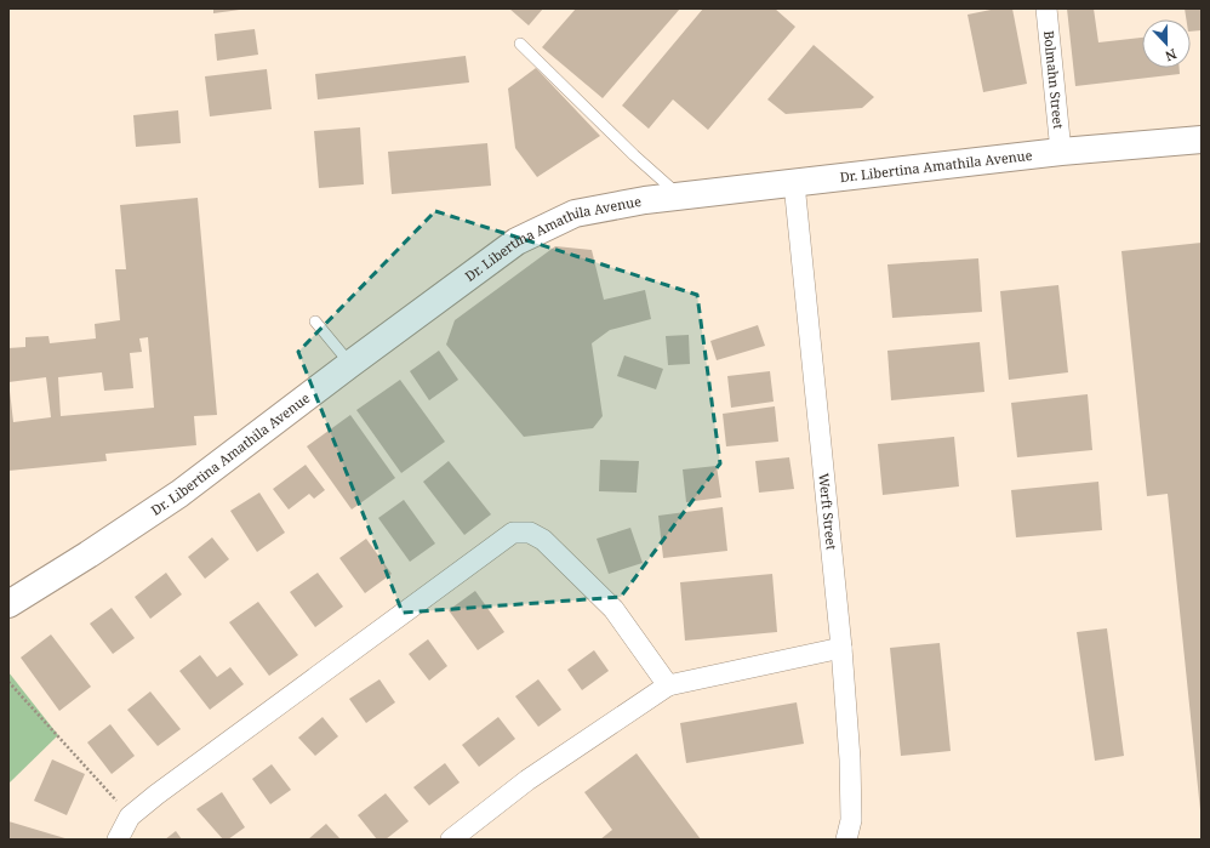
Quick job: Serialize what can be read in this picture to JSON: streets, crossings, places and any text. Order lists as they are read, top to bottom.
{
  "streets": {
    "street": ["Bolmahn Street", "Dr. Libertina Amathila Avenue", "Werft Street"]
  },
  "crossings": [
    ["Bolmahn Street", "Dr. Libertina Amathila Avenue"],
    ["Dr. Libertina Amathila Avenue", "Werft Street"]
  ],
  "north": "bottom"
}
